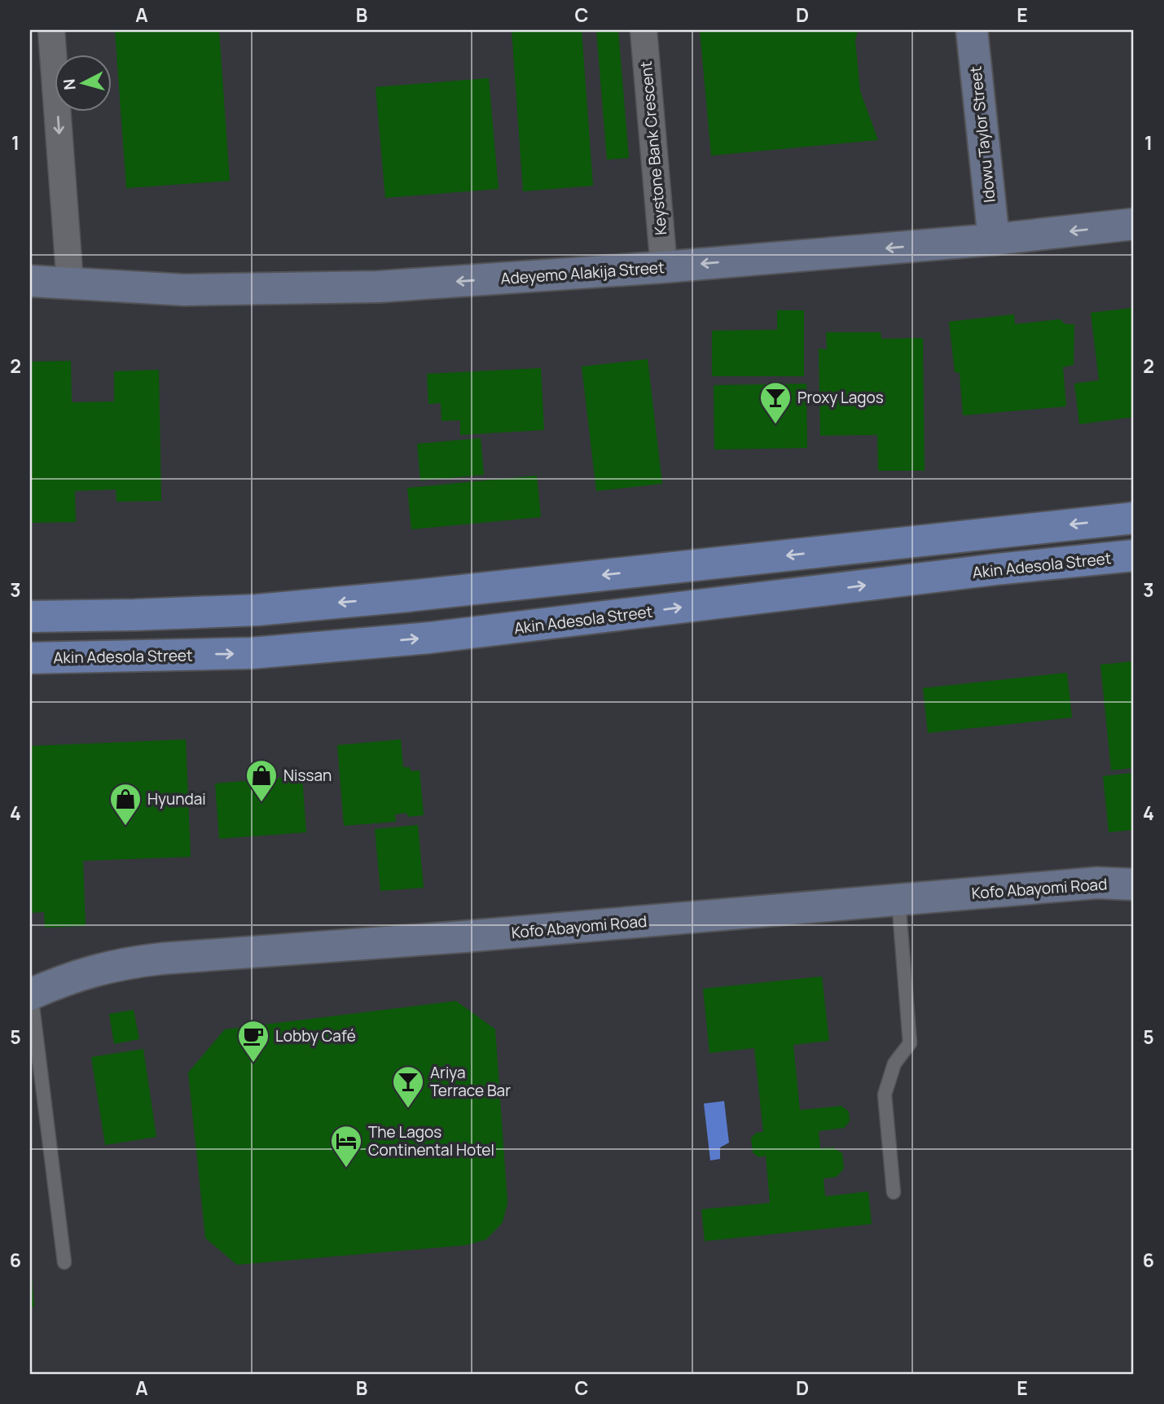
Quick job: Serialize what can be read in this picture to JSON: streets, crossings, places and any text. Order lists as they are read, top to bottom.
{
  "streets": {
    "main road": ["Akin Adesola Street"],
    "street": [
      "Idowu Taylor Street",
      "Keystone Bank Crescent",
      "Adeyemo Alakija Street",
      "Kofo Abayomi Road"
    ]
  },
  "crossings": [
    ["Idowu Taylor Street", "Adeyemo Alakija Street"],
    ["Keystone Bank Crescent", "Adeyemo Alakija Street"]
  ],
  "one_way": ["Adeyemo Alakija Street"],
  "places": {
    "bar": ["Proxy Lagos", "Ariya Terrace Bar"],
    "shop": ["Nissan", "Hyundai"],
    "cafe": ["Lobby Café"],
    "hotel": ["The Lagos Continental Hotel"]
  },
  "north": "left",
  "grid": {
    "columns": [
      "A",
      "B",
      "C",
      "D",
      "E"
    ],
    "rows": [
      "1",
      "2",
      "3",
      "4",
      "5",
      "6"
    ]
  }
}
